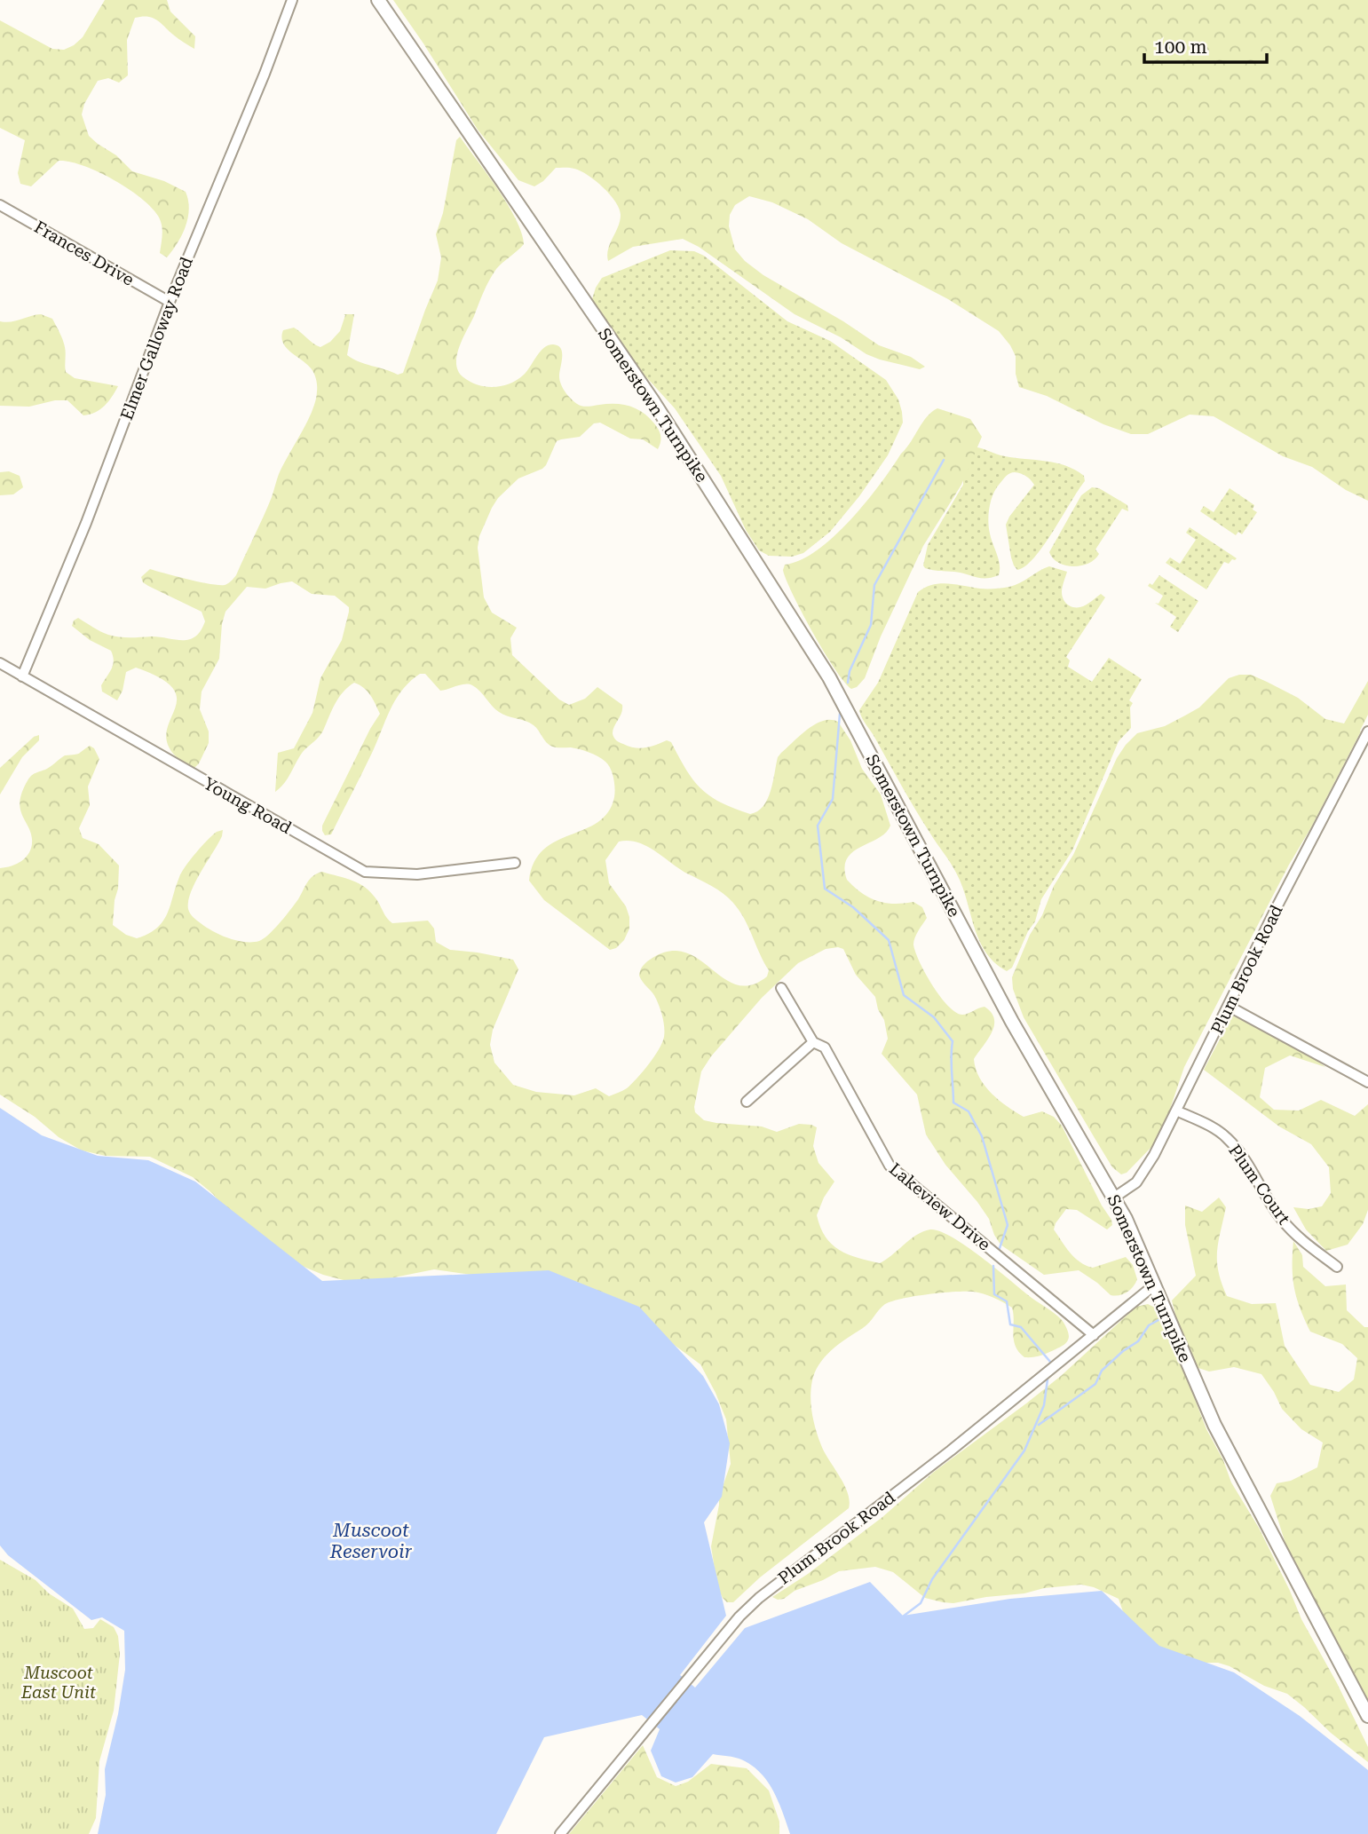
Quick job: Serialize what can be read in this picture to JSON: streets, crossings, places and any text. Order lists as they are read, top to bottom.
{
  "streets": {
    "main road": ["Somerstown Turnpike"],
    "street": [
      "Frances Drive",
      "Elmer Galloway Road",
      "Young Road",
      "Plum Brook Road",
      "Plum Court",
      "Lakeview Drive"
    ]
  },
  "crossings": [
    ["Frances Drive", "Elmer Galloway Road"],
    ["Elmer Galloway Road", "Young Road"],
    ["Somerstown Turnpike", "Plum Brook Road"],
    ["Plum Brook Road", "Plum Court"],
    ["Plum Brook Road", "Lakeview Drive"]
  ],
  "water": ["Muscoot Reservoir"],
  "parks": ["Muscoot East Unit"],
  "scale_bar": "100 m"
}
